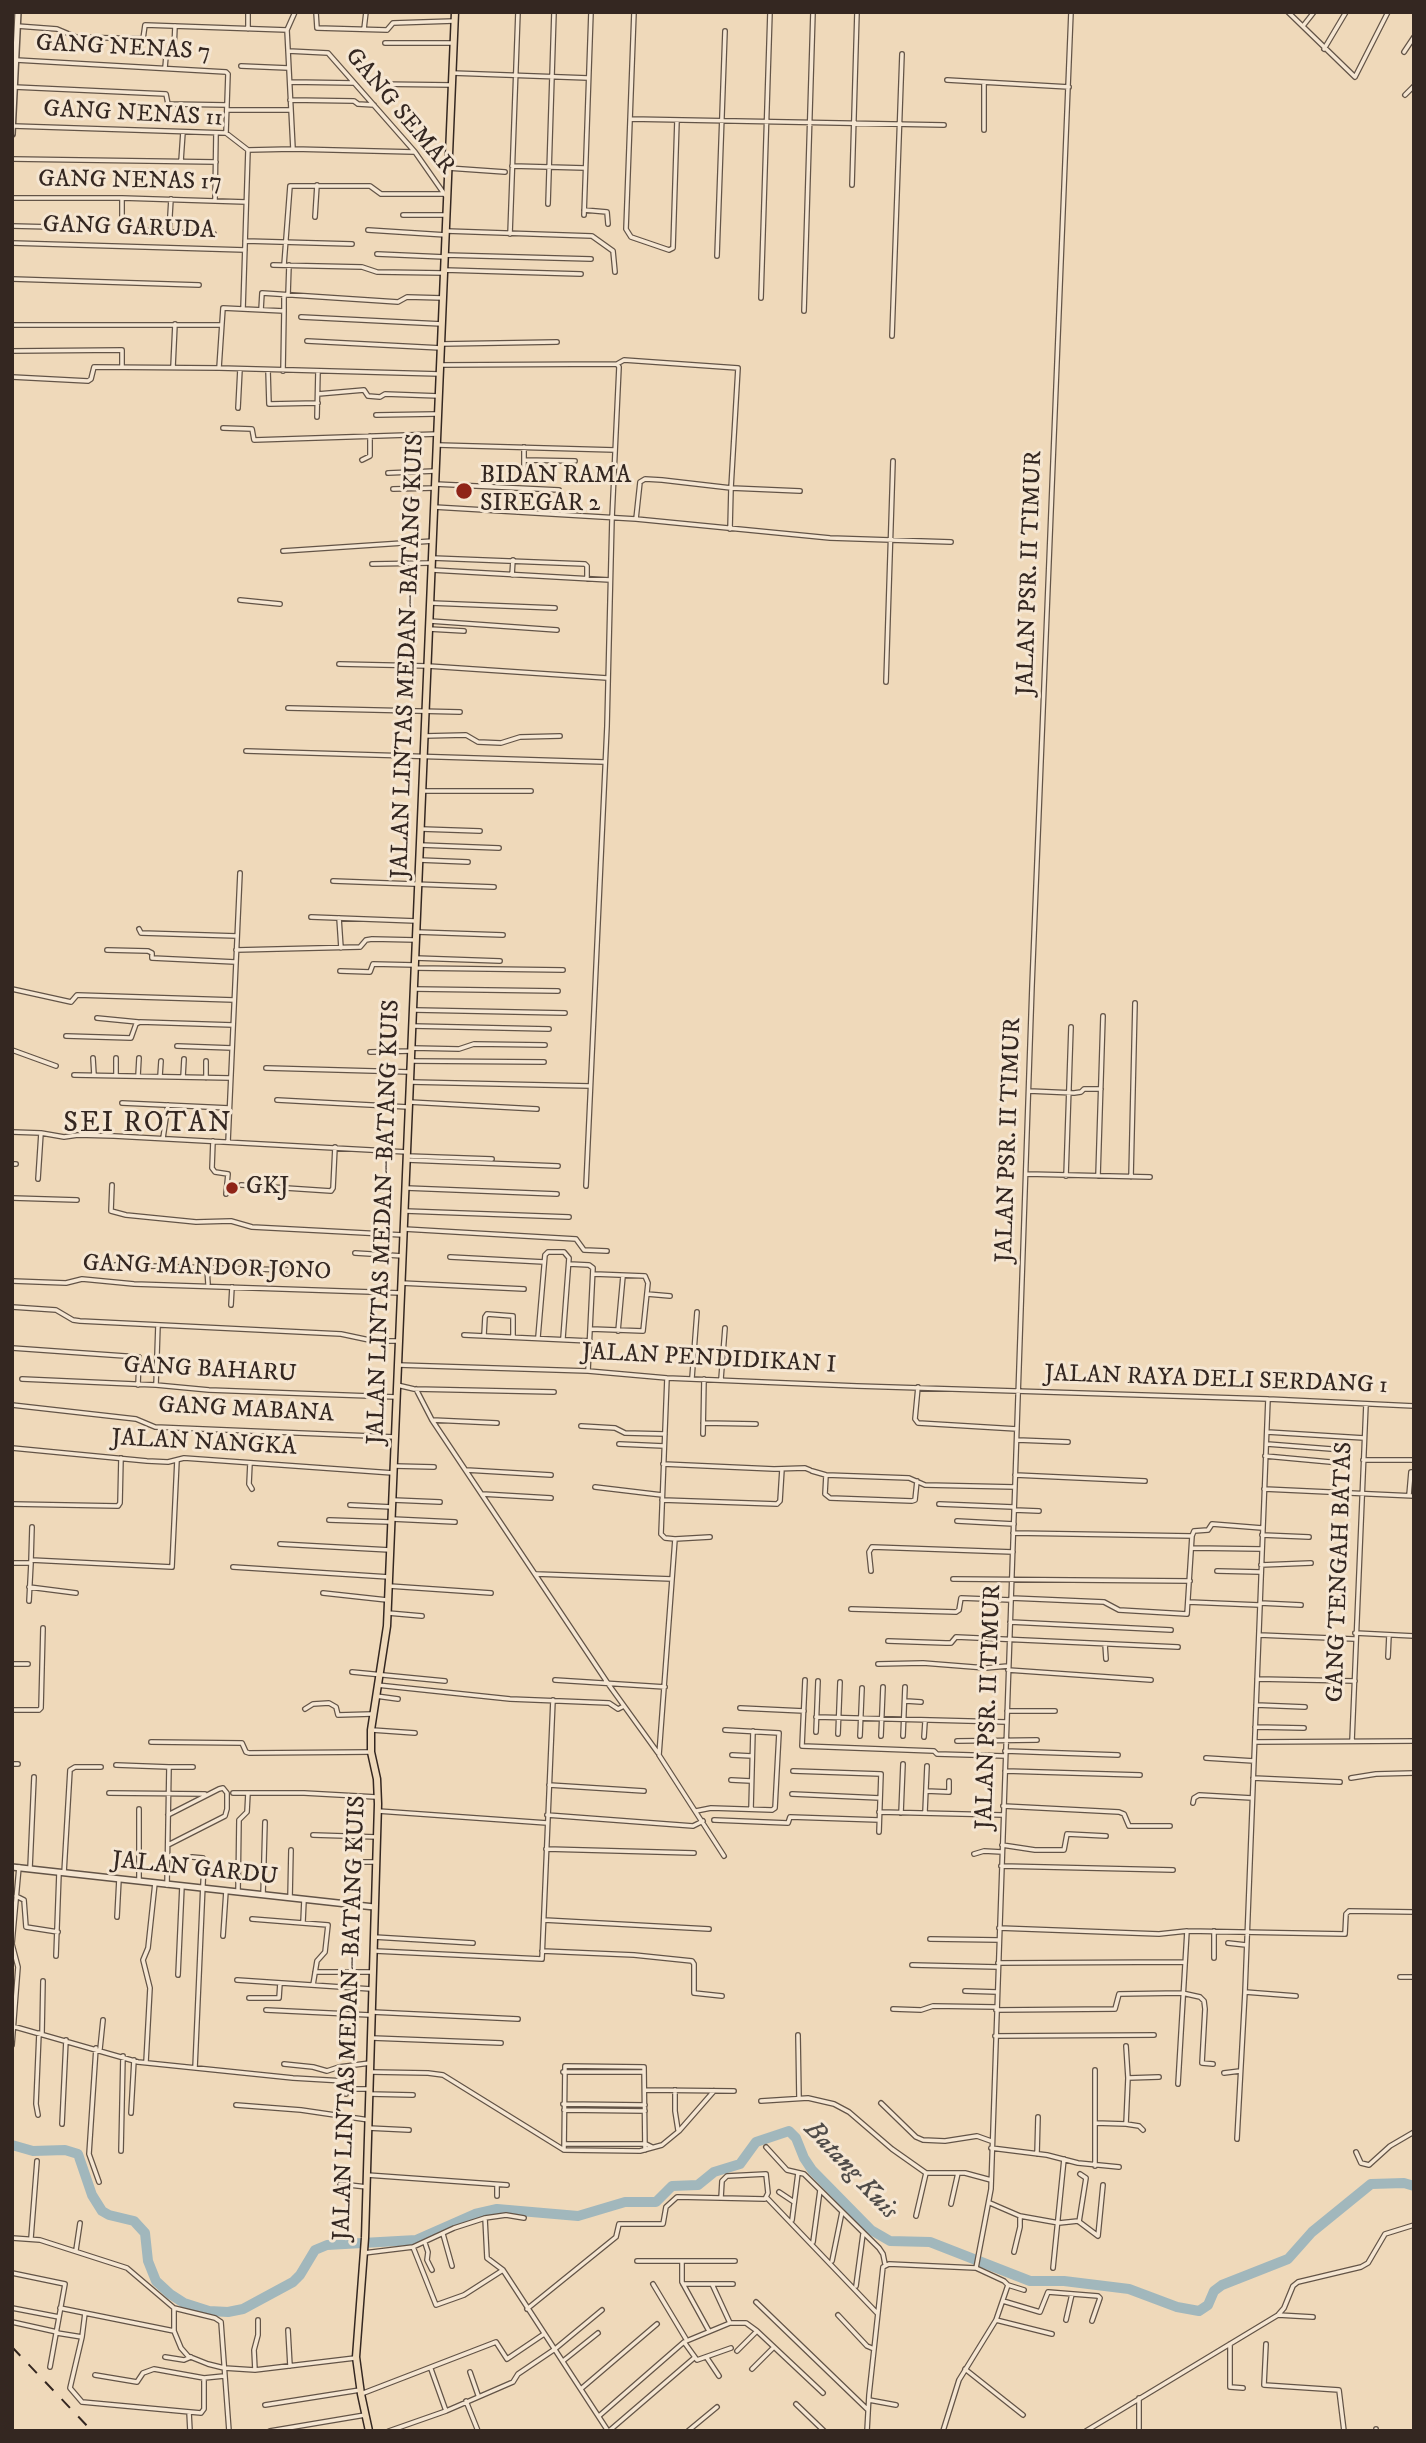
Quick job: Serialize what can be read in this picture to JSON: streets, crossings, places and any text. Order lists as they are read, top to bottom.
{
  "streets": {
    "highway": ["JALAN LINTAS MEDAN–BATANG KUIS"],
    "street": [
      "GANG NENAS 7",
      "GANG SEMAR",
      "GANG NENAS 11",
      "GANG NENAS 17",
      "GANG GARUDA",
      "JALAN PSR. II TIMUR",
      "GANG MANDOR JONO",
      "JALAN PENDIDIKAN I",
      "GANG BAHARU",
      "JALAN RAYA DELI SERDANG 1",
      "GANG MABANA",
      "JALAN NANGKA",
      "GANG TENGAH BATAS",
      "JALAN GARDU"
    ]
  },
  "crossings": [
    ["GANG SEMAR", "JALAN LINTAS MEDAN–BATANG KUIS"],
    ["JALAN PSR. II TIMUR", "JALAN PENDIDIKAN I"],
    ["JALAN PSR. II TIMUR", "JALAN RAYA DELI SERDANG 1"],
    ["JALAN LINTAS MEDAN–BATANG KUIS", "GANG MANDOR JONO"],
    ["JALAN LINTAS MEDAN–BATANG KUIS", "JALAN PENDIDIKAN I"],
    ["JALAN LINTAS MEDAN–BATANG KUIS", "GANG BAHARU"],
    ["JALAN LINTAS MEDAN–BATANG KUIS", "GANG MABANA"],
    ["JALAN LINTAS MEDAN–BATANG KUIS", "JALAN NANGKA"],
    ["JALAN LINTAS MEDAN–BATANG KUIS", "JALAN GARDU"],
    ["JALAN PENDIDIKAN I", "JALAN RAYA DELI SERDANG 1"],
    ["JALAN RAYA DELI SERDANG 1", "GANG TENGAH BATAS"]
  ],
  "districts": ["SEI ROTAN"],
  "water": ["Batang Kuis"],
  "places": ["BIDAN RAMA SIREGAR 2", "GKJ"]
}
